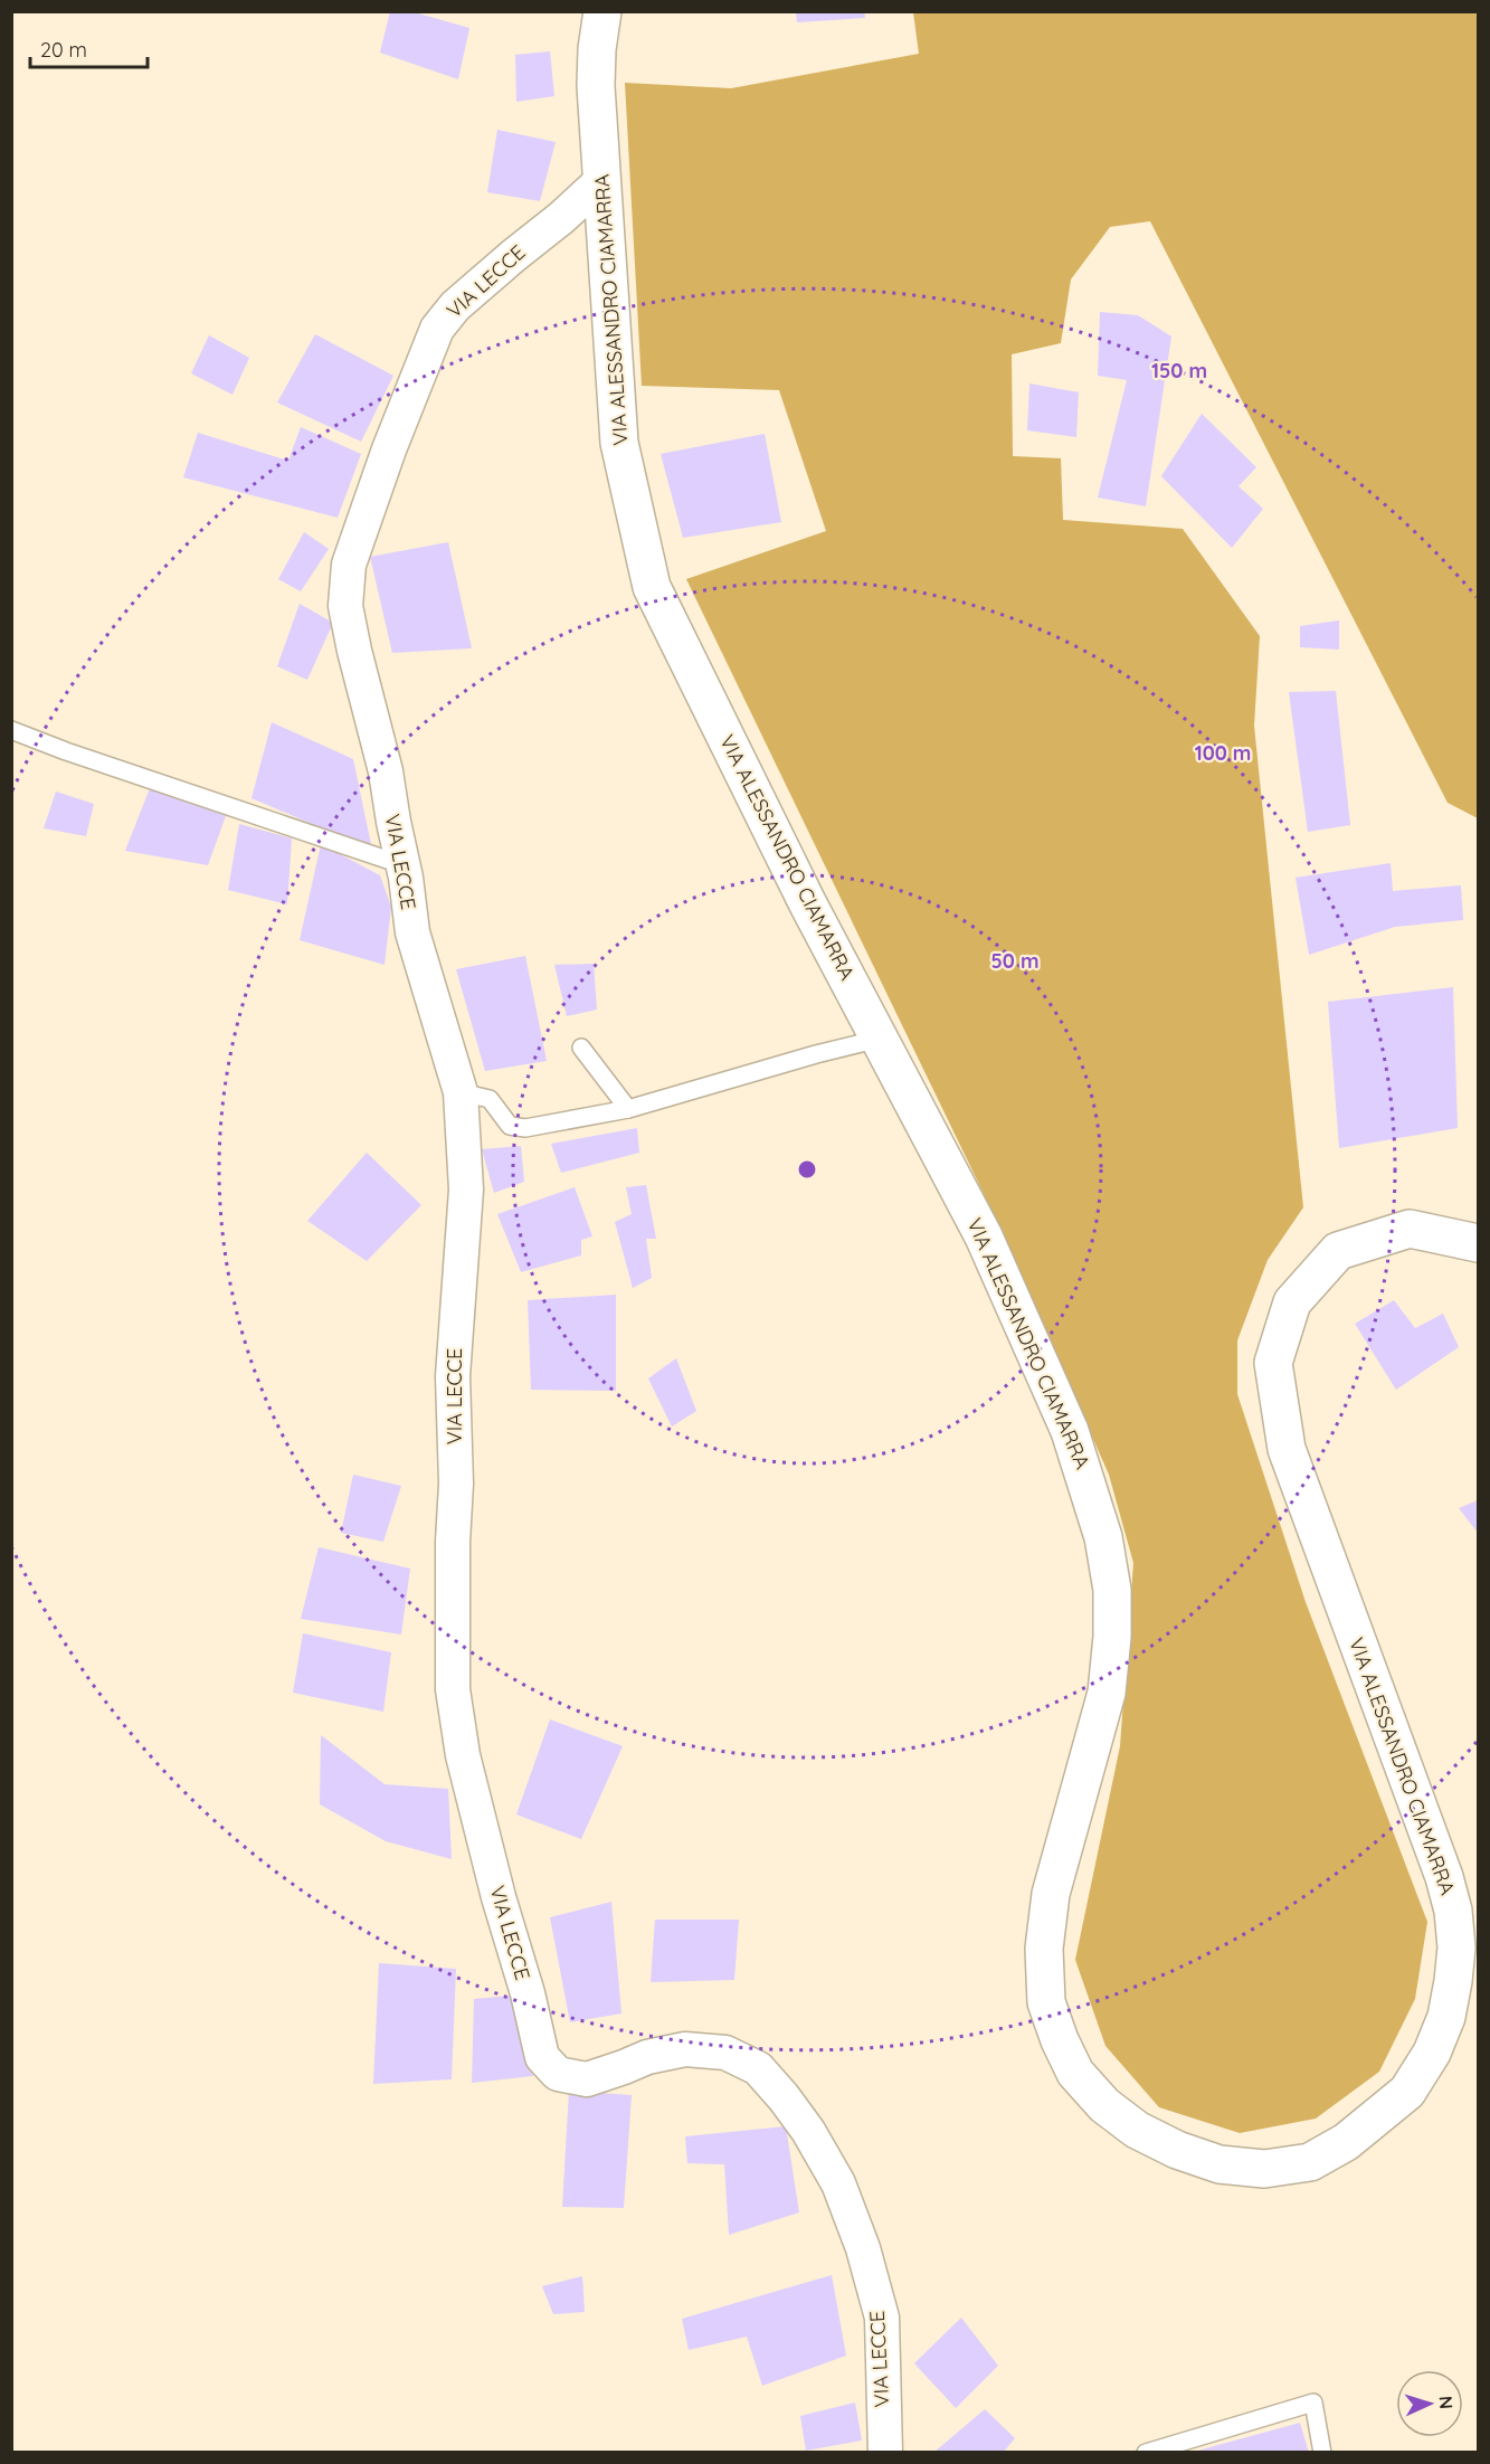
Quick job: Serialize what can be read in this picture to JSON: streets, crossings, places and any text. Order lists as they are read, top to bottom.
{
  "streets": {
    "street": ["VIA LECCE", "VIA ALESSANDRO CIAMARRA"]
  },
  "crossings": [
    ["VIA LECCE", "VIA ALESSANDRO CIAMARRA"]
  ],
  "scale_bar": "20 m",
  "north": "right",
  "rings": ["150 m", "100 m", "50 m"]
}
